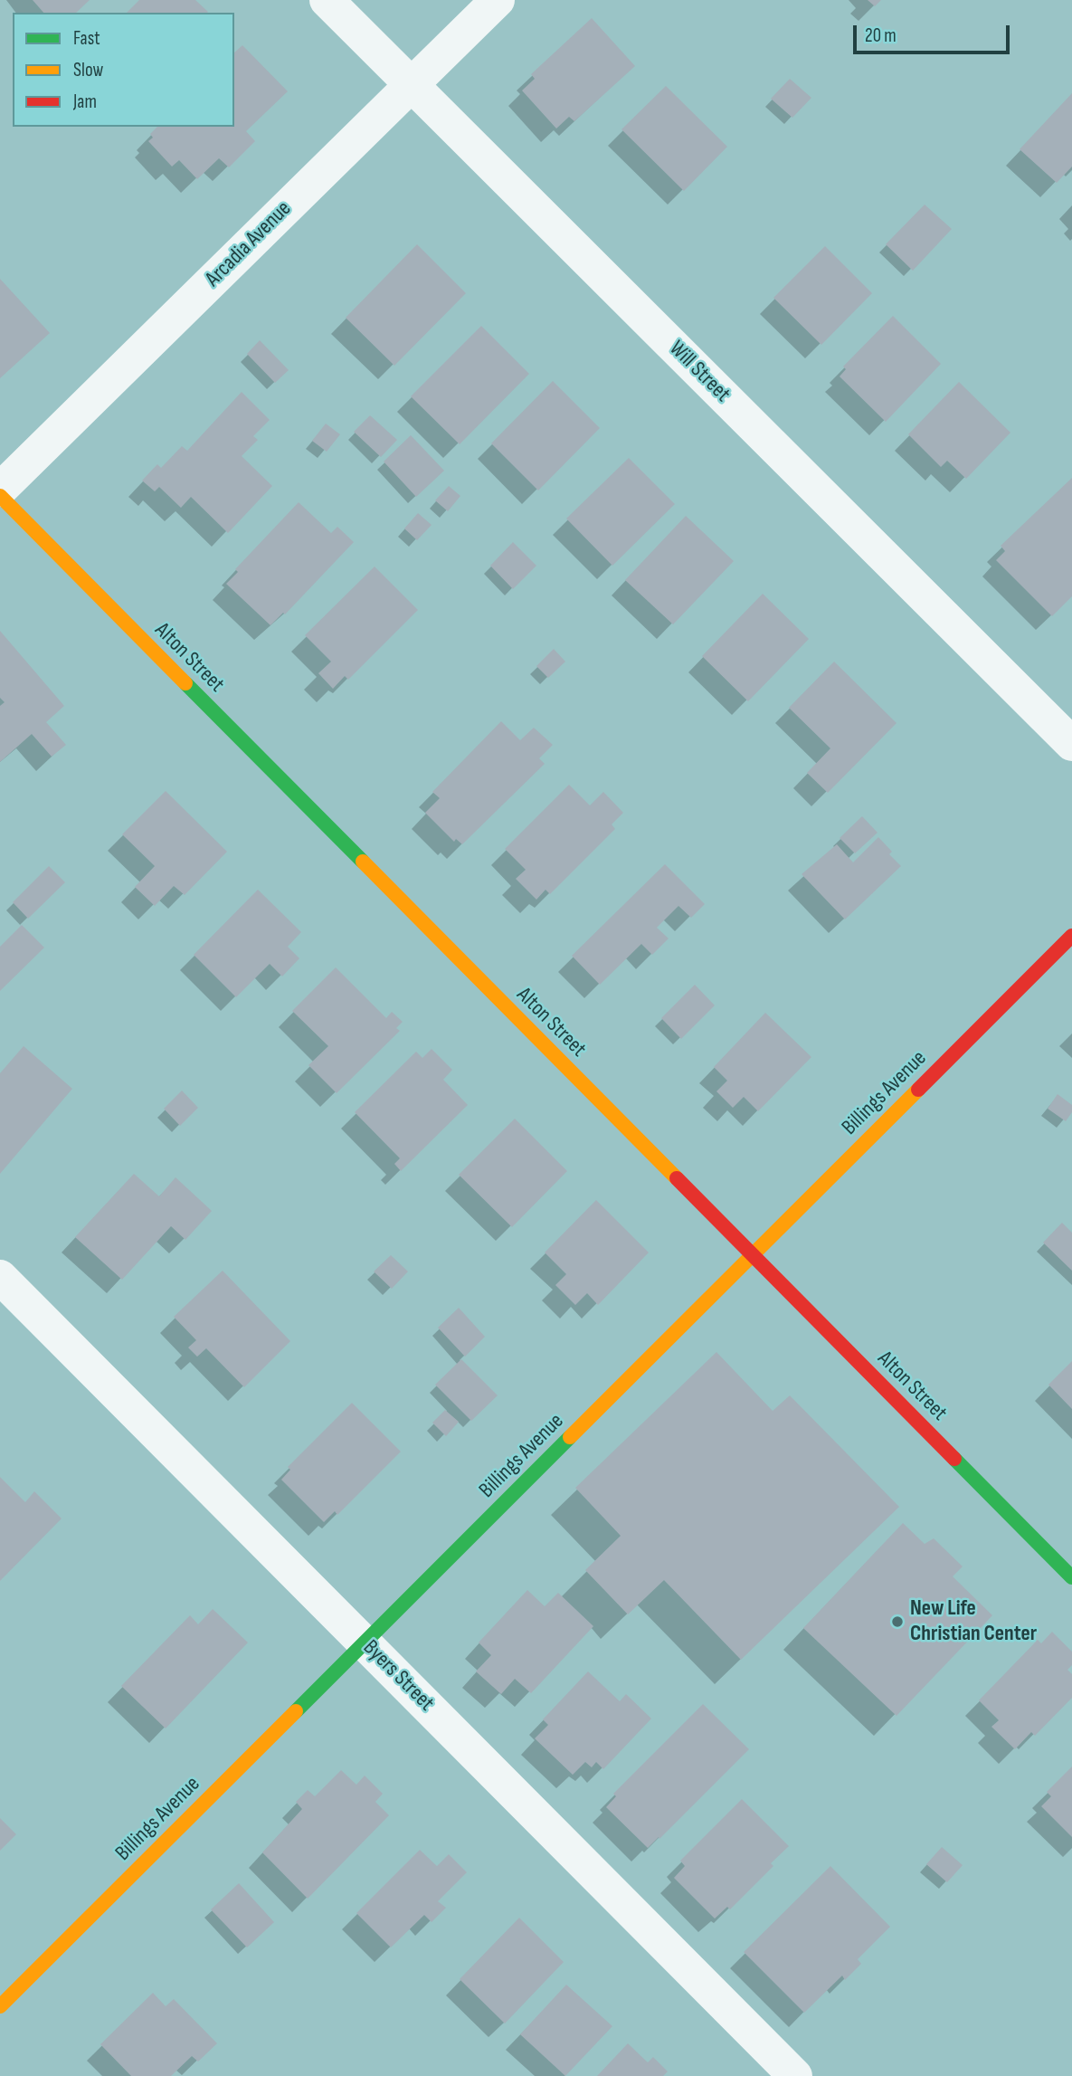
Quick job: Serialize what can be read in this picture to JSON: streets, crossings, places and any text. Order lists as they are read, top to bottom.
{
  "streets": {
    "street": [
      "Arcadia Avenue",
      "Will Street",
      "Alton Street",
      "Billings Avenue",
      "Byers Street"
    ]
  },
  "crossings": [
    ["Arcadia Avenue", "Will Street"],
    ["Alton Street", "Billings Avenue"],
    ["Billings Avenue", "Byers Street"]
  ],
  "places": ["New Life Christian Center"],
  "legend": ["Fast", "Slow", "Jam"],
  "scale_bar": "20 m"
}
